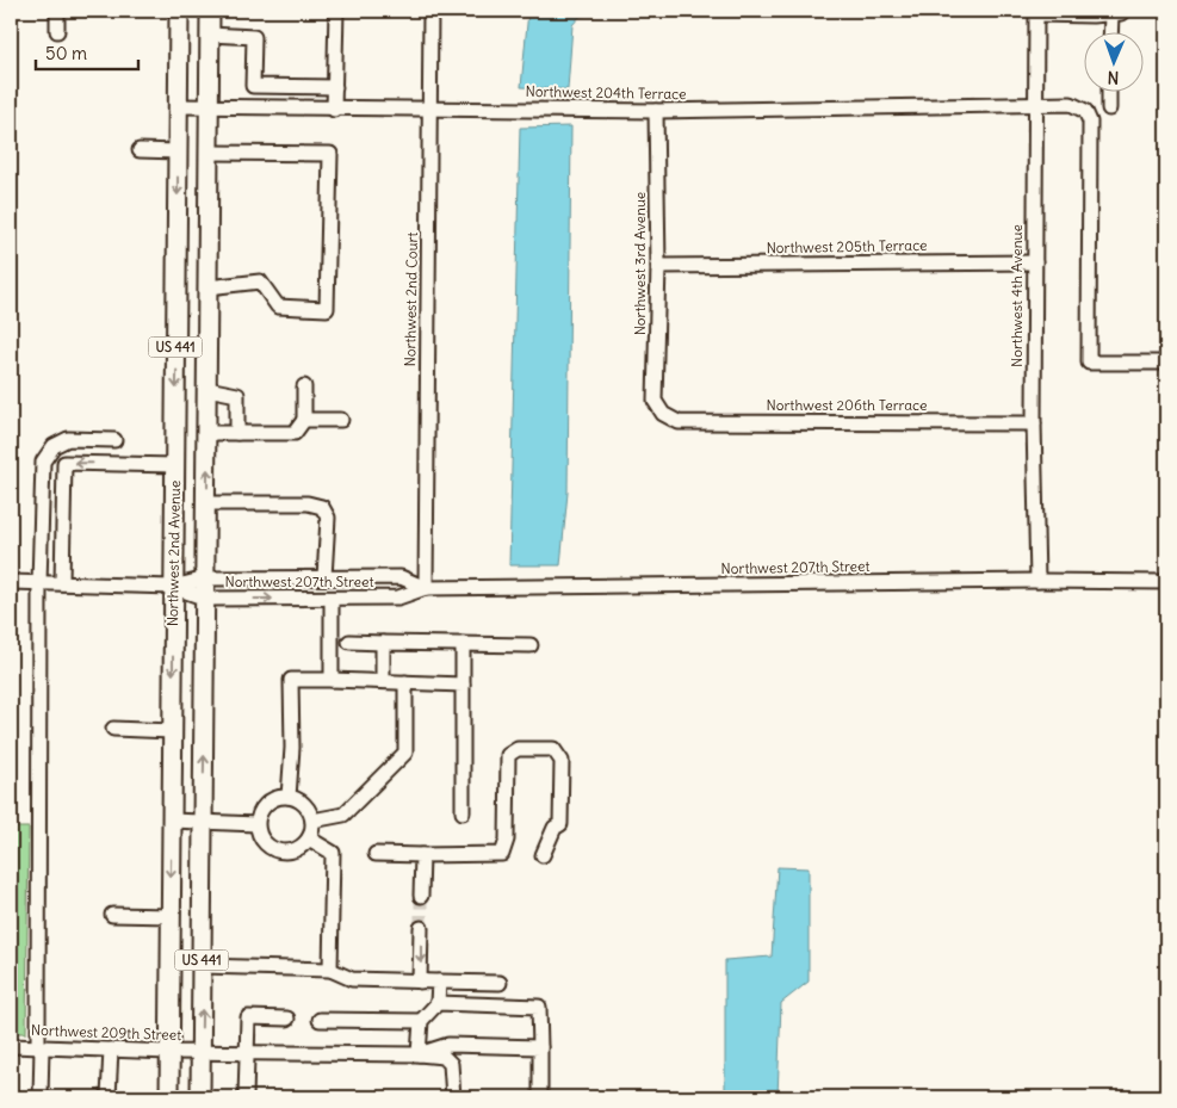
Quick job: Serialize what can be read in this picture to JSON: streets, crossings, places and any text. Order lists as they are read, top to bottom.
{
  "streets": {
    "main road": ["US 441", "Northwest 2nd Avenue"],
    "street": [
      "Northwest 204th Terrace",
      "Northwest 205th Terrace",
      "Northwest 3rd Avenue",
      "Northwest 4th Avenue",
      "Northwest 2nd Court",
      "Northwest 206th Terrace",
      "Northwest 207th Street",
      "Northwest 209th Street"
    ]
  },
  "crossings": [
    ["Northwest 204th Terrace", "Northwest 3rd Avenue"],
    ["Northwest 204th Terrace", "Northwest 4th Avenue"],
    ["Northwest 204th Terrace", "Northwest 2nd Court"],
    ["Northwest 204th Terrace", "US 441"],
    ["Northwest 204th Terrace", "Northwest 2nd Avenue"],
    ["Northwest 205th Terrace", "Northwest 3rd Avenue"],
    ["Northwest 205th Terrace", "Northwest 4th Avenue"],
    ["Northwest 3rd Avenue", "Northwest 206th Terrace"],
    ["Northwest 4th Avenue", "Northwest 206th Terrace"],
    ["Northwest 4th Avenue", "Northwest 207th Street"],
    ["Northwest 2nd Court", "Northwest 207th Street"],
    ["US 441", "Northwest 207th Street"],
    ["US 441", "Northwest 209th Street"],
    ["Northwest 2nd Avenue", "Northwest 207th Street"],
    ["Northwest 2nd Avenue", "Northwest 209th Street"]
  ],
  "scale_bar": "50 m",
  "north": "bottom"
}
